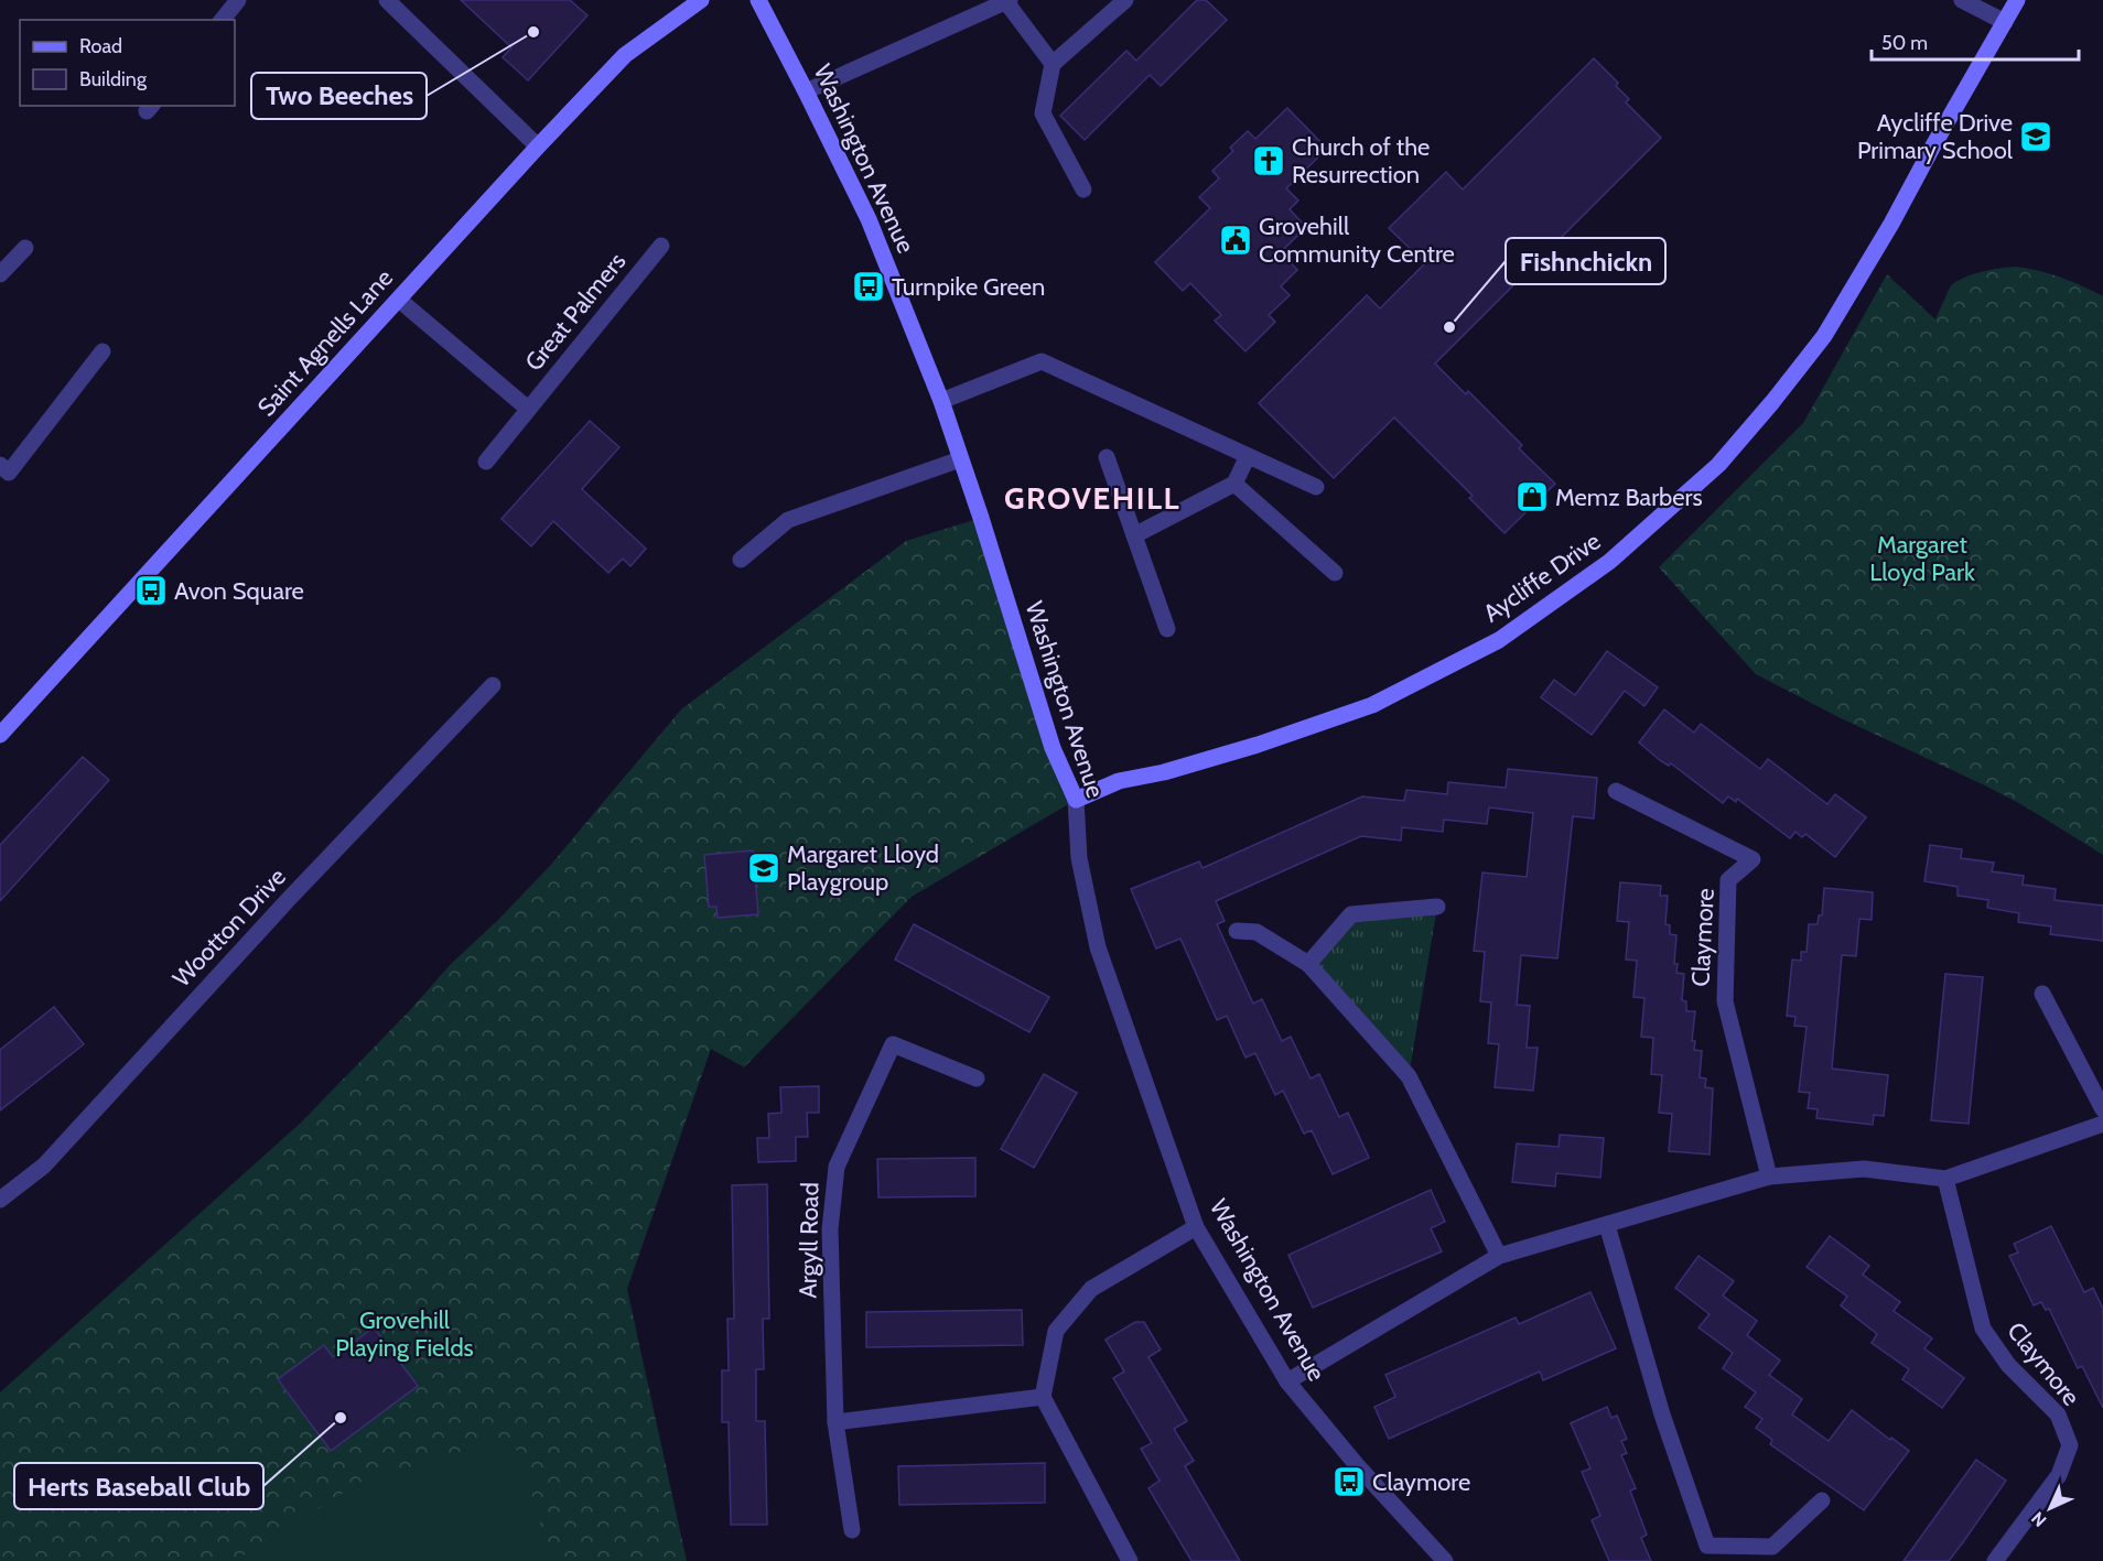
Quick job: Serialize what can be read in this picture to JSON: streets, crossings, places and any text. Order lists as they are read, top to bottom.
{
  "streets": {
    "street": [
      "Washington Avenue",
      "Great Palmers",
      "Saint Agnells Lane",
      "Aycliffe Drive",
      "Wootton Drive",
      "Claymore",
      "Argyll Road"
    ]
  },
  "crossings": [
    ["Washington Avenue", "Aycliffe Drive"],
    ["Great Palmers", "Saint Agnells Lane"]
  ],
  "districts": ["GROVEHILL"],
  "parks": ["Margaret Lloyd Park", "Grovehill Playing Fields"],
  "places": {
    "other": ["Two Beeches", "Fishnchickn", "Herts Baseball Club"],
    "school or university": ["Aycliffe Drive Primary School", "Margaret Lloyd Playgroup"],
    "church": ["Church of the Resurrection"],
    "public building": ["Grovehill Community Centre"],
    "bus stop": ["Turnpike Green", "Avon Square", "Claymore"],
    "shop": ["Memz Barbers"]
  },
  "legend": ["Road", "Building"],
  "scale_bar": "50 m",
  "north": "bottom left"
}
